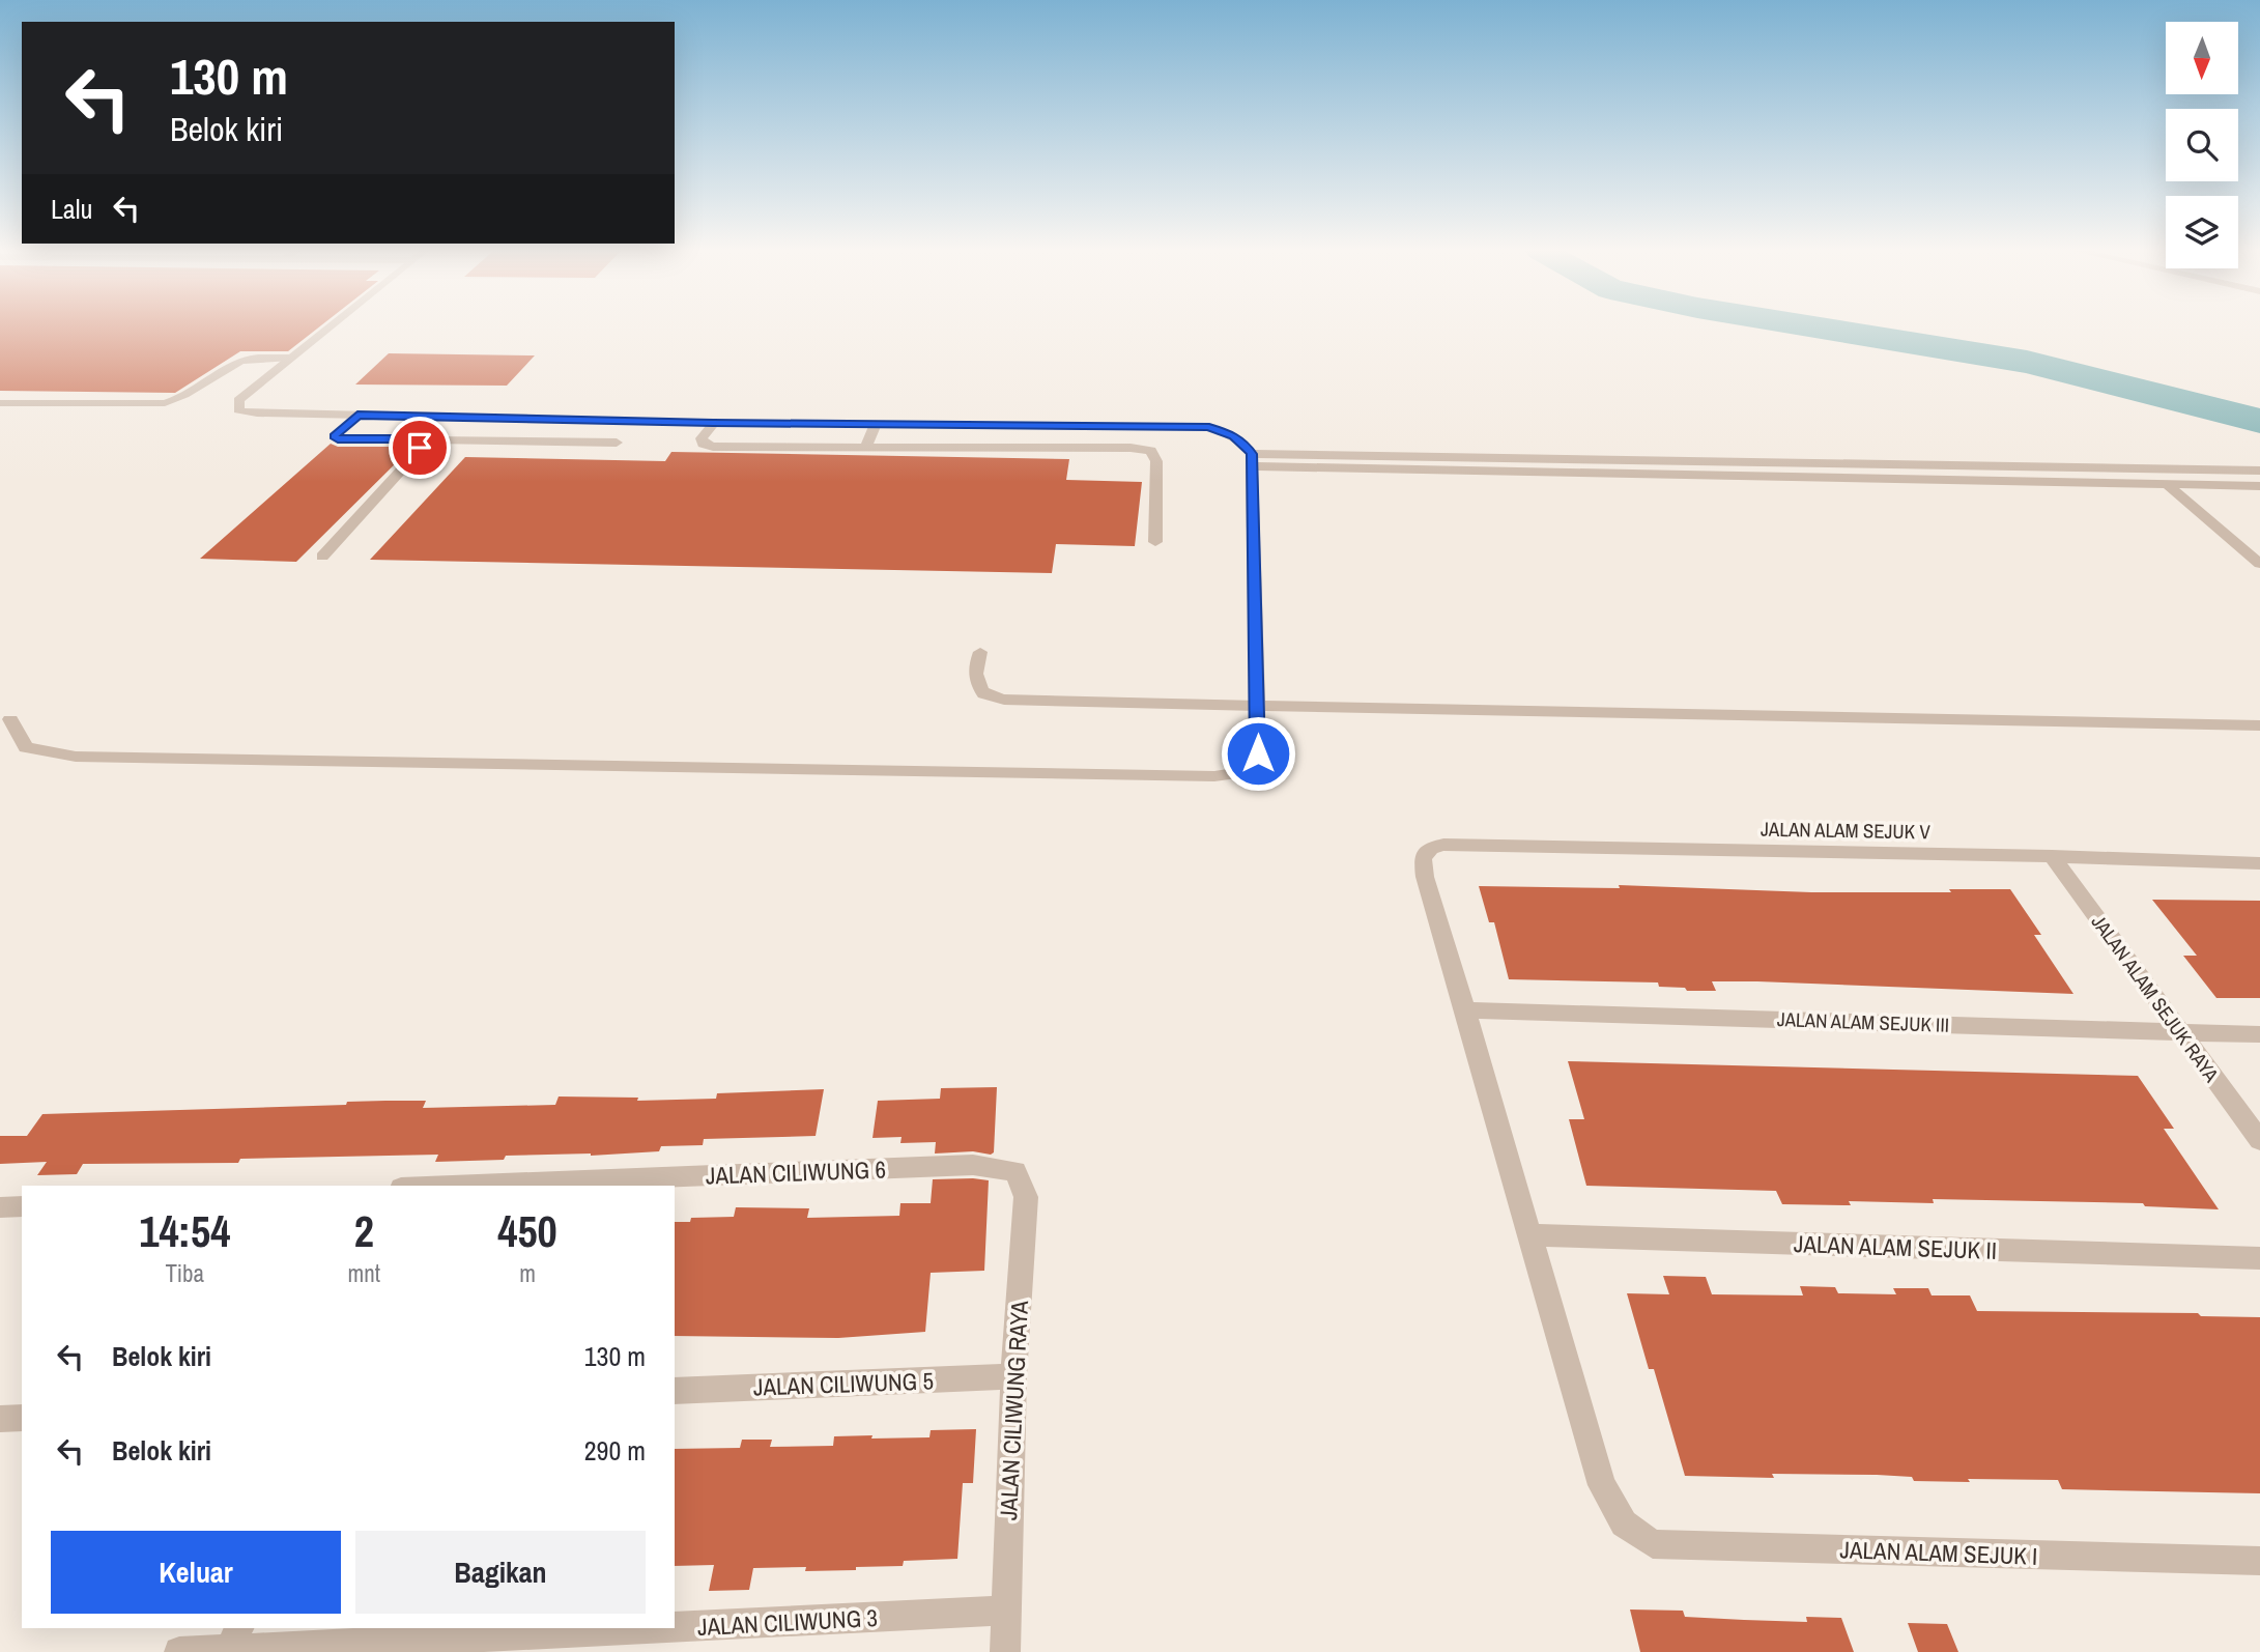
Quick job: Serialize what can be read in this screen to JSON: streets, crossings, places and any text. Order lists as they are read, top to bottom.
{
  "streets": {
    "street": [
      "JALAN ALAM SEJUK V",
      "JALAN ALAM SEJUK RAYA",
      "JALAN ALAM SEJUK III",
      "JALAN CILIWUNG 6",
      "JALAN ALAM SEJUK II",
      "JALAN CILIWUNG 5",
      "JALAN CILIWUNG RAYA",
      "JALAN ALAM SEJUK I",
      "JALAN CILIWUNG 3"
    ]
  },
  "crossings": [
    ["JALAN ALAM SEJUK V", "JALAN ALAM SEJUK RAYA"],
    ["JALAN ALAM SEJUK V", "JALAN ALAM SEJUK III"],
    ["JALAN ALAM SEJUK RAYA", "JALAN ALAM SEJUK III"],
    ["JALAN CILIWUNG 6", "JALAN CILIWUNG RAYA"],
    ["JALAN ALAM SEJUK II", "JALAN ALAM SEJUK I"],
    ["JALAN CILIWUNG 5", "JALAN CILIWUNG RAYA"],
    ["JALAN CILIWUNG RAYA", "JALAN CILIWUNG 3"]
  ],
  "north": "bottom",
  "page": {
    "turn": ["130 m", "Belok kiri"],
    "then": "Lalu",
    "eta": [
      "14:54",
      "Tiba",
      "2",
      "mnt",
      "450",
      "m"
    ],
    "list": [
      {
        "name": "Belok kiri",
        "value": "130 m"
      },
      {
        "name": "Belok kiri",
        "value": "290 m"
      }
    ],
    "buttons": ["Keluar", "Bagikan"]
  }
}
